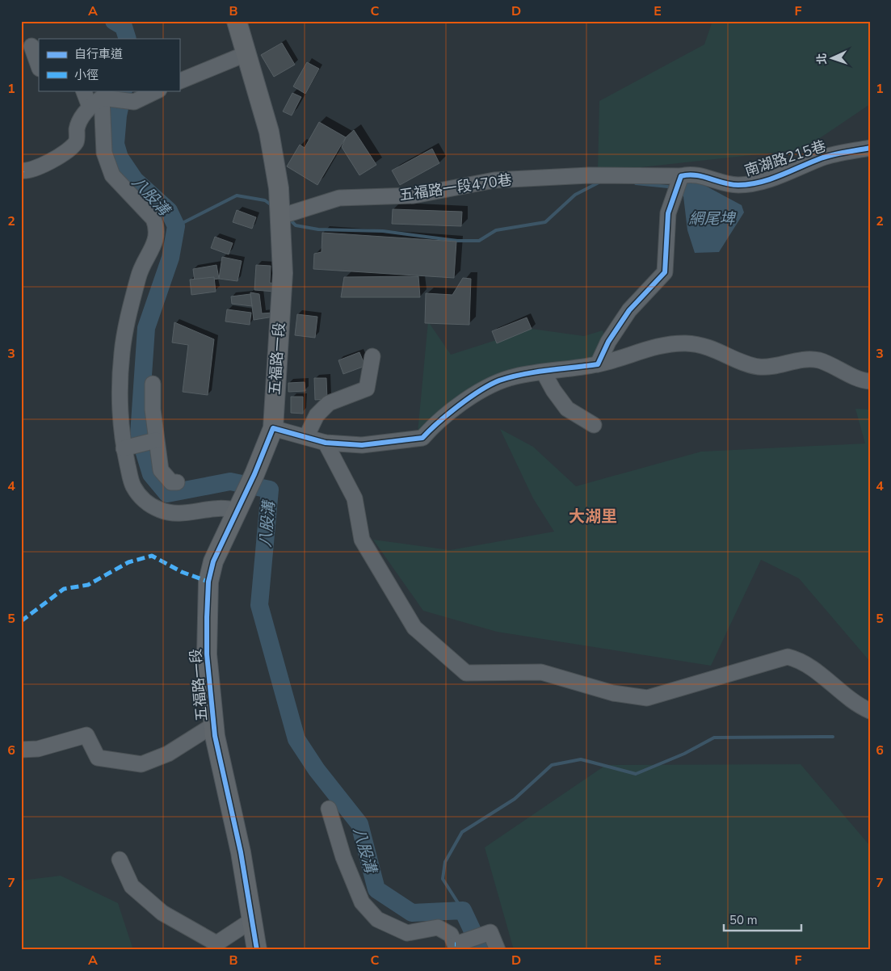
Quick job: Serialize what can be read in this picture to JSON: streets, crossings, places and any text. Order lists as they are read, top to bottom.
{
  "streets": {
    "main road": ["五福路一段"],
    "lane": ["南湖路215巷", "五福路一段470巷"]
  },
  "crossings": [
    ["南湖路215巷", "五福路一段470巷"],
    ["五福路一段470巷", "五福路一段"]
  ],
  "districts": ["大湖里"],
  "water": ["八股溝", "網尾埤"],
  "legend": ["自行車道", "小徑"],
  "scale_bar": "50 m",
  "north": "left",
  "grid": {
    "columns": [
      "A",
      "B",
      "C",
      "D",
      "E",
      "F"
    ],
    "rows": [
      "1",
      "2",
      "3",
      "4",
      "5",
      "6",
      "7"
    ]
  }
}
